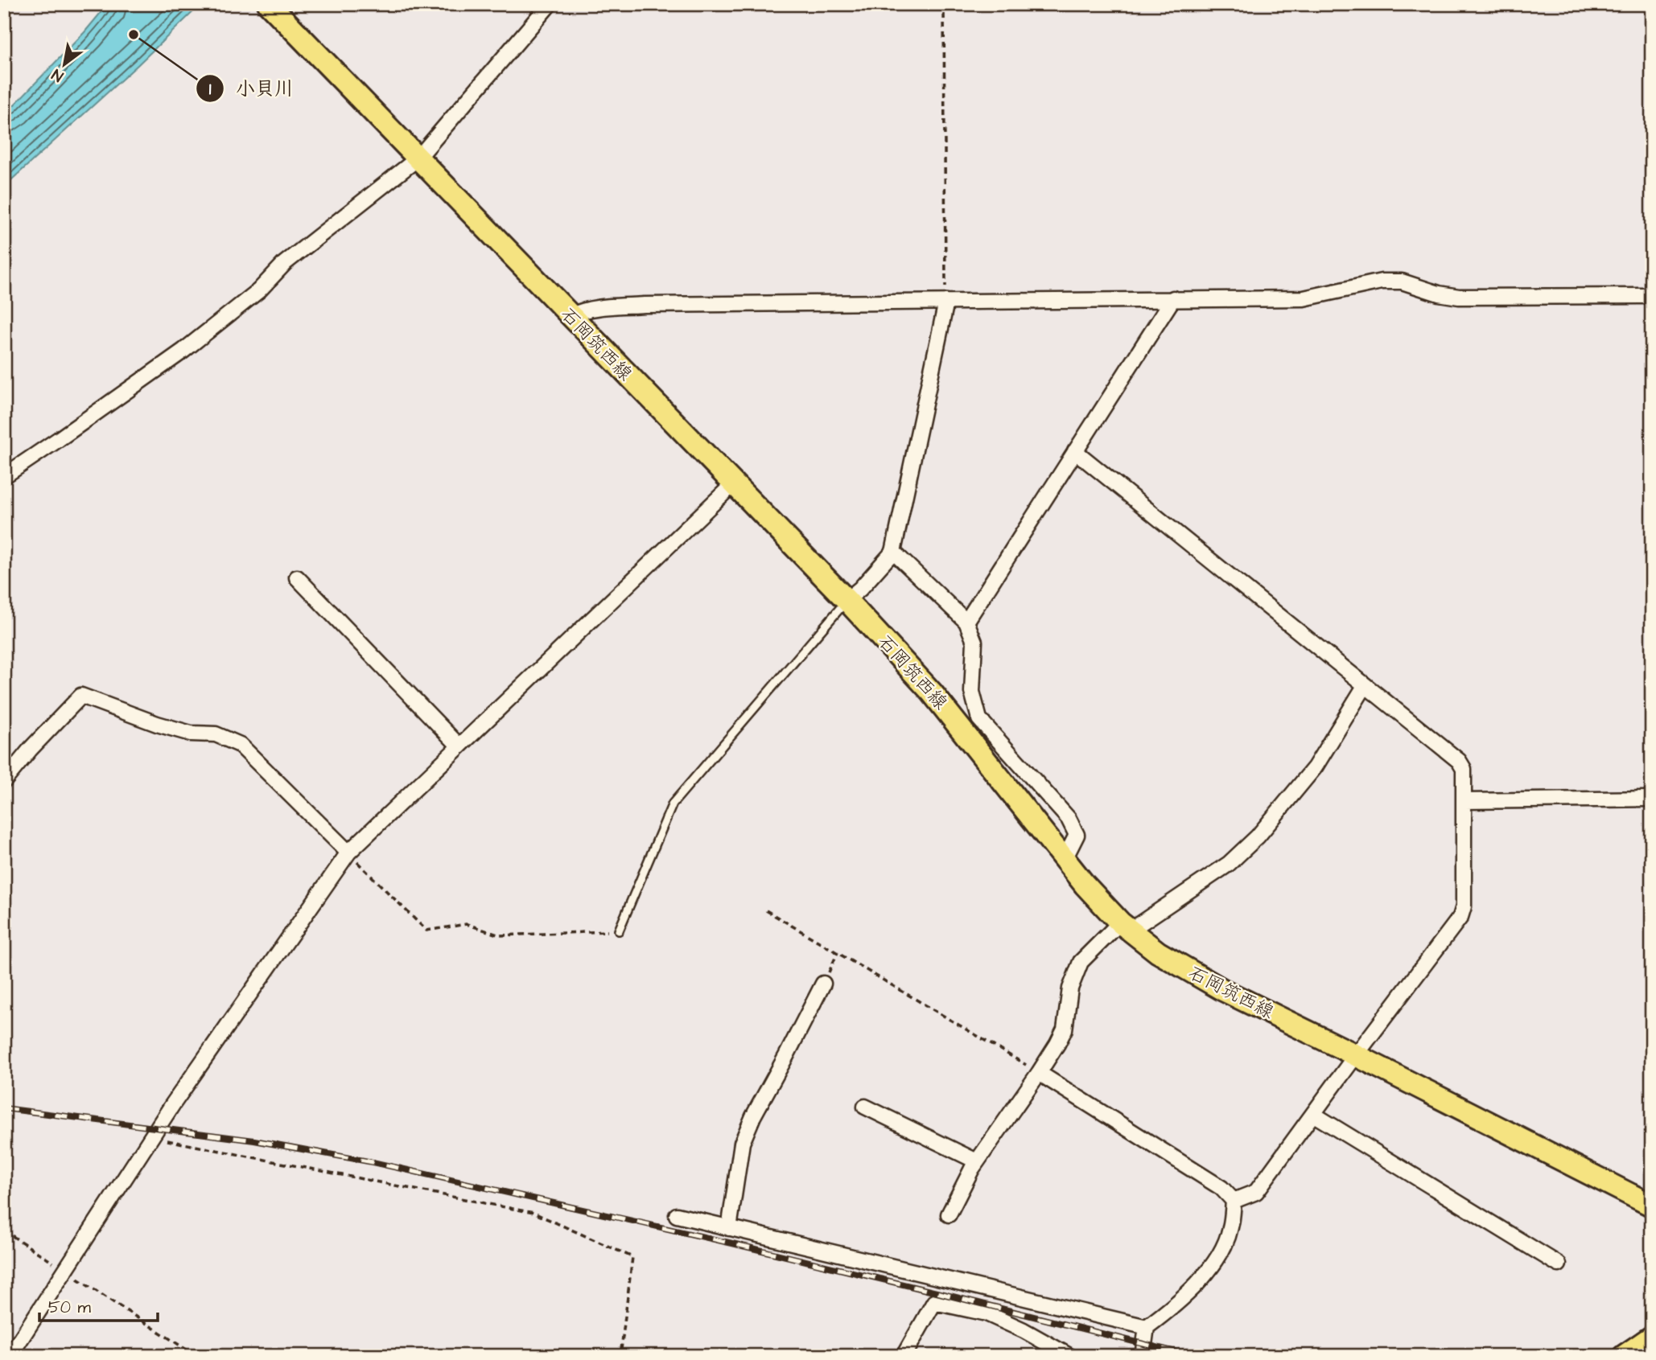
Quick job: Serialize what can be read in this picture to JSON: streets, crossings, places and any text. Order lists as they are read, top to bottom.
{
  "streets": {
    "main road": ["石岡筑西線"]
  },
  "places": ["小貝川"],
  "scale_bar": "50 m",
  "north": "bottom left"
}
